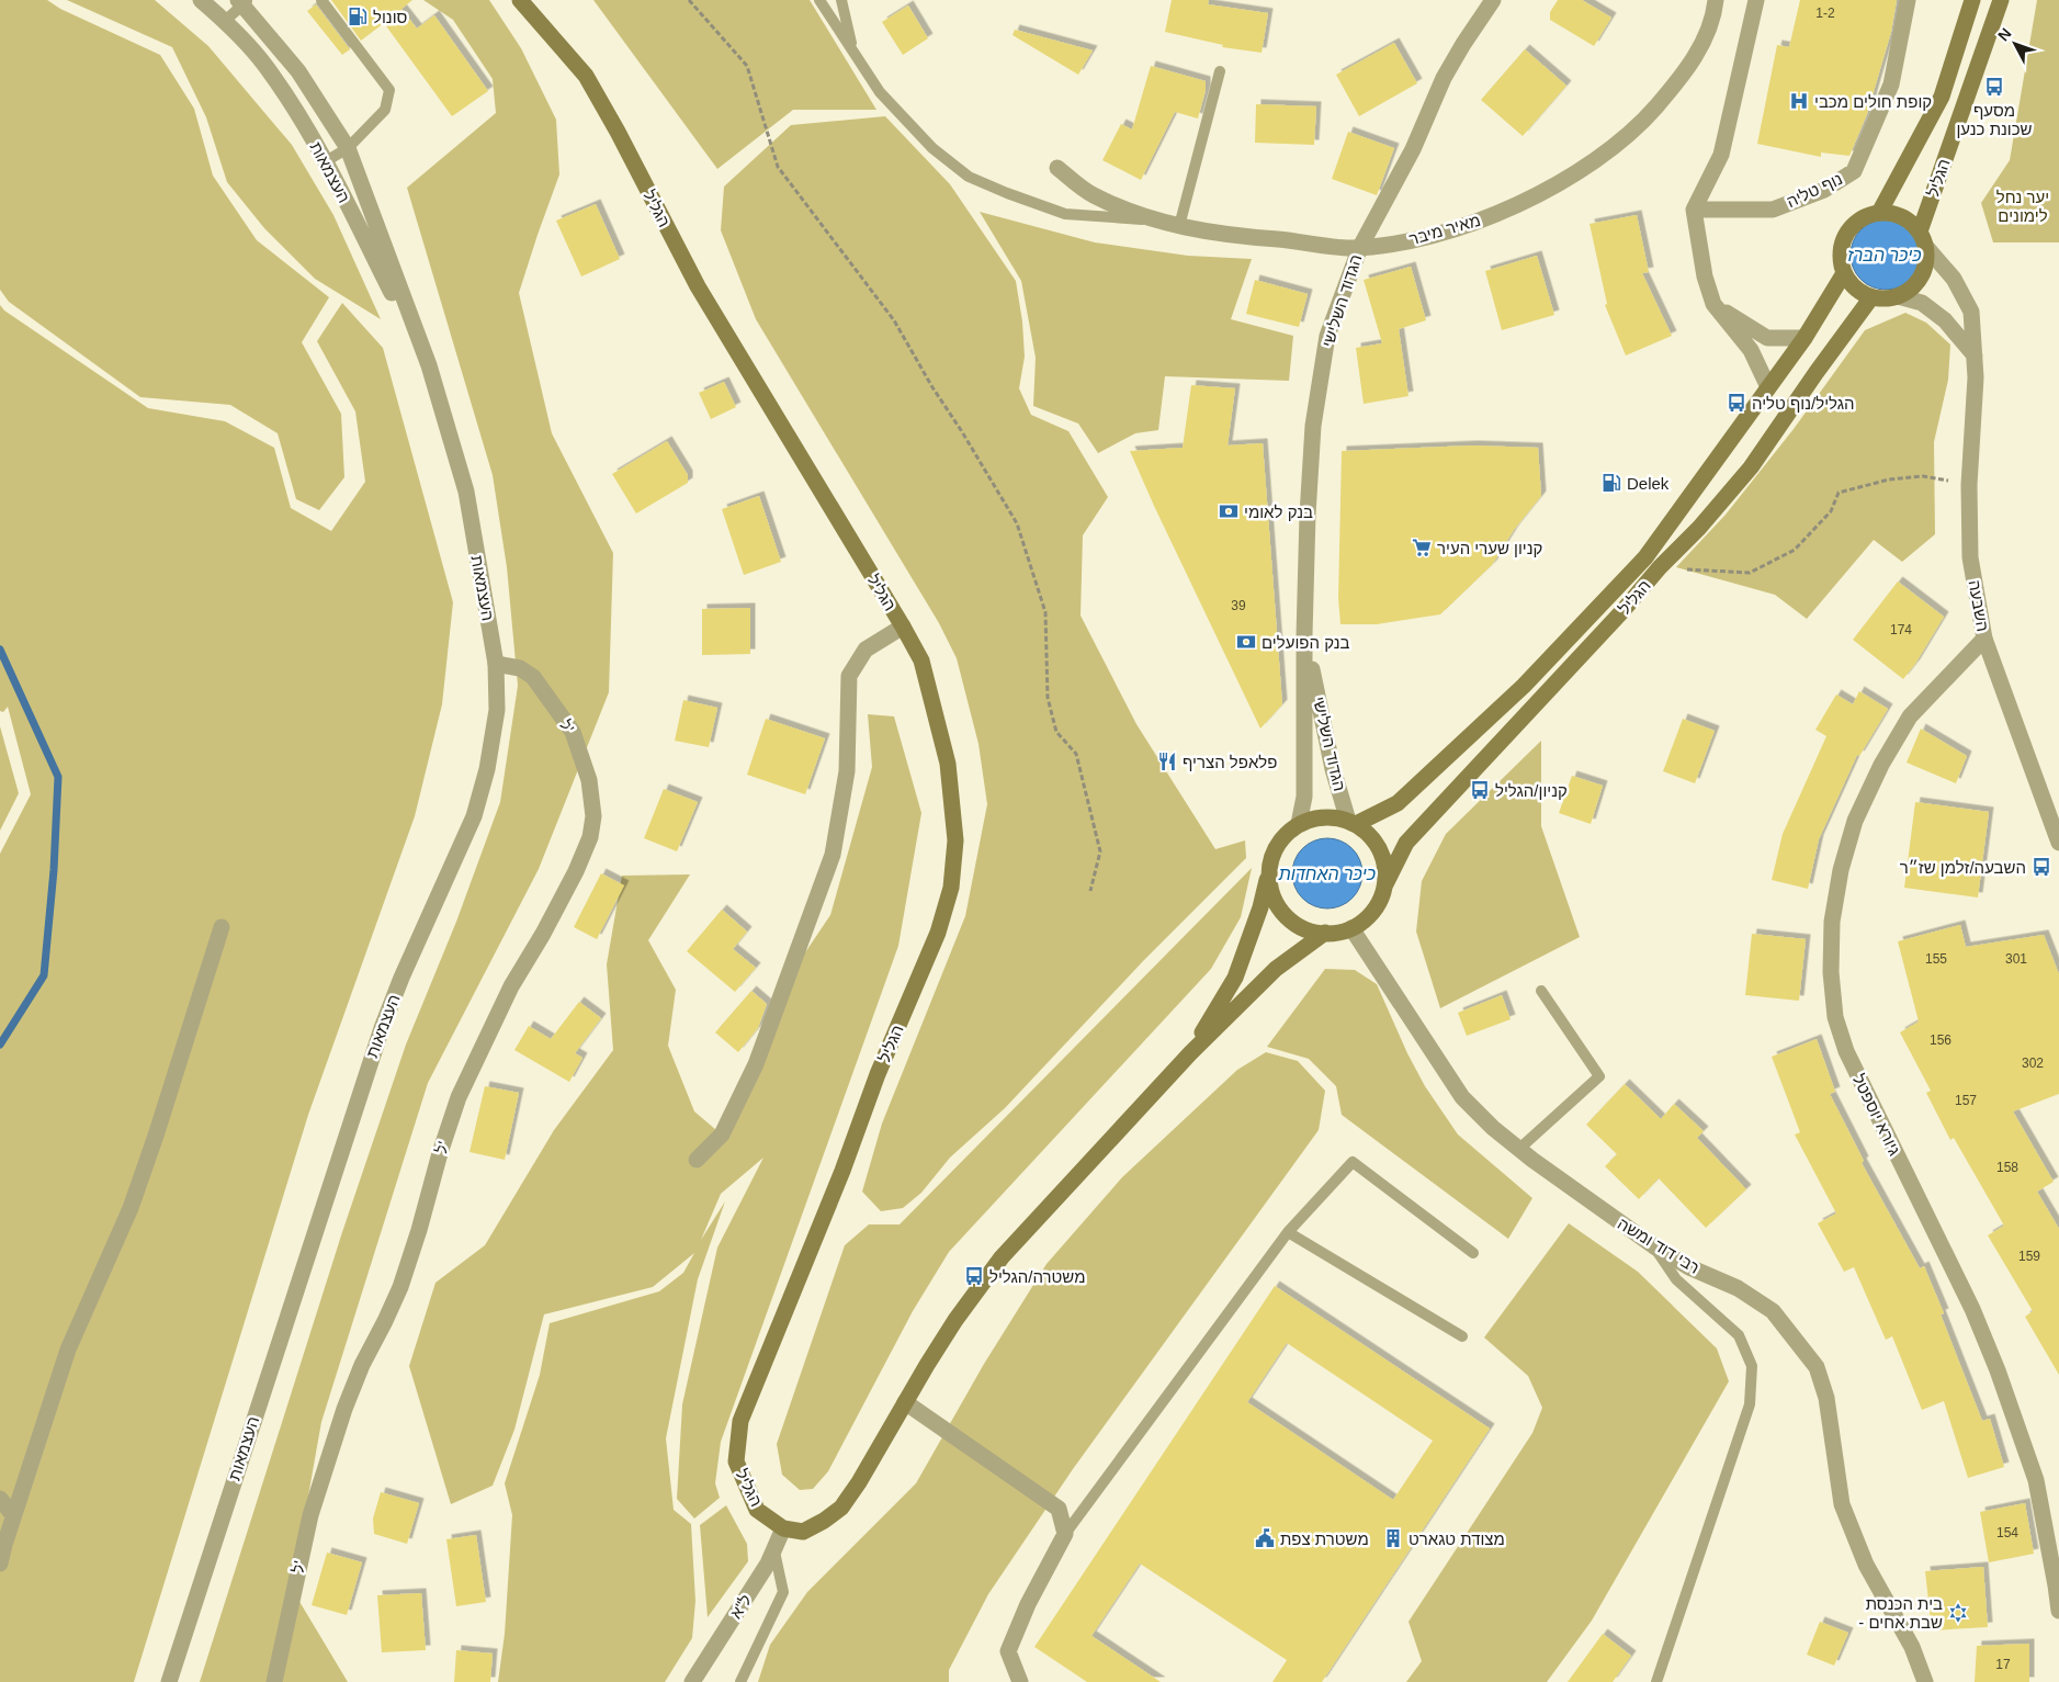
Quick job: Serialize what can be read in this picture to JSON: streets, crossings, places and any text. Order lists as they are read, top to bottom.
{
  "streets": {
    "main road": ["הגליל"],
    "street": [
      "העצמאות",
      "נוף טליה",
      "מאיר מיבר",
      "הגדוד השלישי",
      "השבעה",
      "ל'",
      "גיורא יוספטל",
      "רבי דוד ומשה",
      "ל\"א"
    ]
  },
  "crossings": [
    ["העצמאות", "ל'"],
    ["הגליל", "הגדוד השלישי"],
    ["הגליל", "השבעה"],
    ["הגליל", "רבי דוד ומשה"],
    ["הגליל", "ל\"א"],
    ["מאיר מיבר", "הגדוד השלישי"],
    ["הגדוד השלישי", "רבי דוד ומשה"],
    ["השבעה", "גיורא יוספטל"]
  ],
  "water": ["כיכר הברז", "כיכר האחדות"],
  "parks": ["יער נחל לימונים"],
  "places": {
    "fuel station": ["סונול", "Delek"],
    "bus stop": [
      "מסעף שכונת כנען",
      "הגליל/נוף טליה",
      "קניון/הגליל",
      "השבעה/זלמן שז״ר",
      "משטרה/הגליל"
    ],
    "hospital": ["קופת חולים מכבי"],
    "bank": ["בנק לאומי", "בנק הפועלים"],
    "supermarket": ["קניון שערי העיר"],
    "restaurant": ["פלאפל הצריף"],
    "public building": ["משטרת צפת"],
    "building": ["מצודת טגארט"],
    "synagogue": ["בית הכנסת - שבת אחים"]
  },
  "house_numbers": [
    "1-2",
    "39",
    "174",
    "155",
    "301",
    "156",
    "302",
    "157",
    "158",
    "159",
    "154",
    "17"
  ],
  "north": "top left"
}
